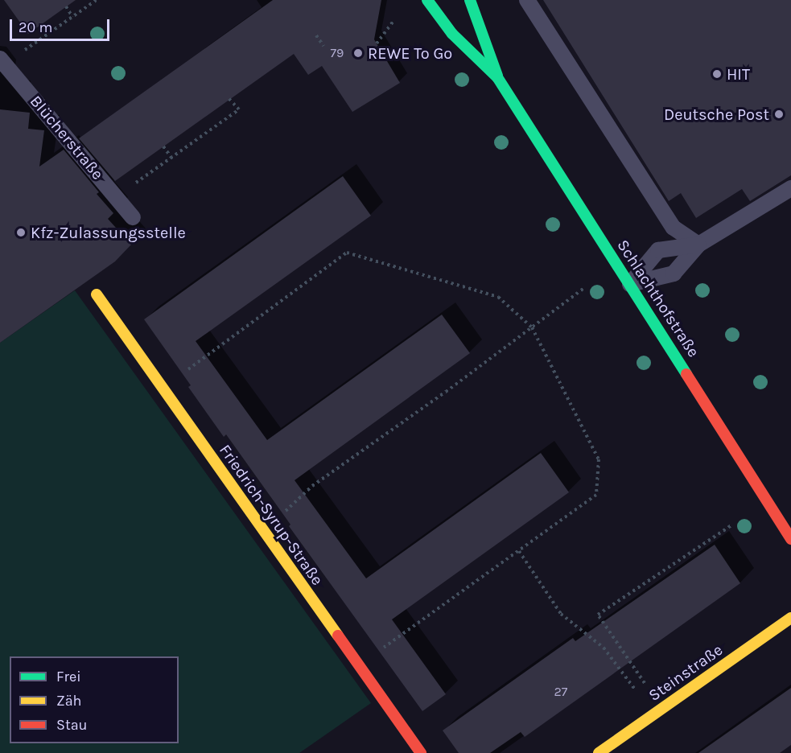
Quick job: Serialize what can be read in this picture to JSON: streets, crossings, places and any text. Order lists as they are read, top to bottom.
{
  "streets": {
    "street": ["Schlachthofstraße", "Friedrich-Syrup-Straße", "Steinstraße"],
    "lane": ["Blücherstraße"]
  },
  "places": [
    "REWE To Go",
    "HIT",
    "Deutsche Post",
    "Kfz-Zulassungsstelle"
  ],
  "house_numbers": ["79", "27"],
  "legend": ["Frei", "Zäh", "Stau"],
  "scale_bar": "20 m"
}
